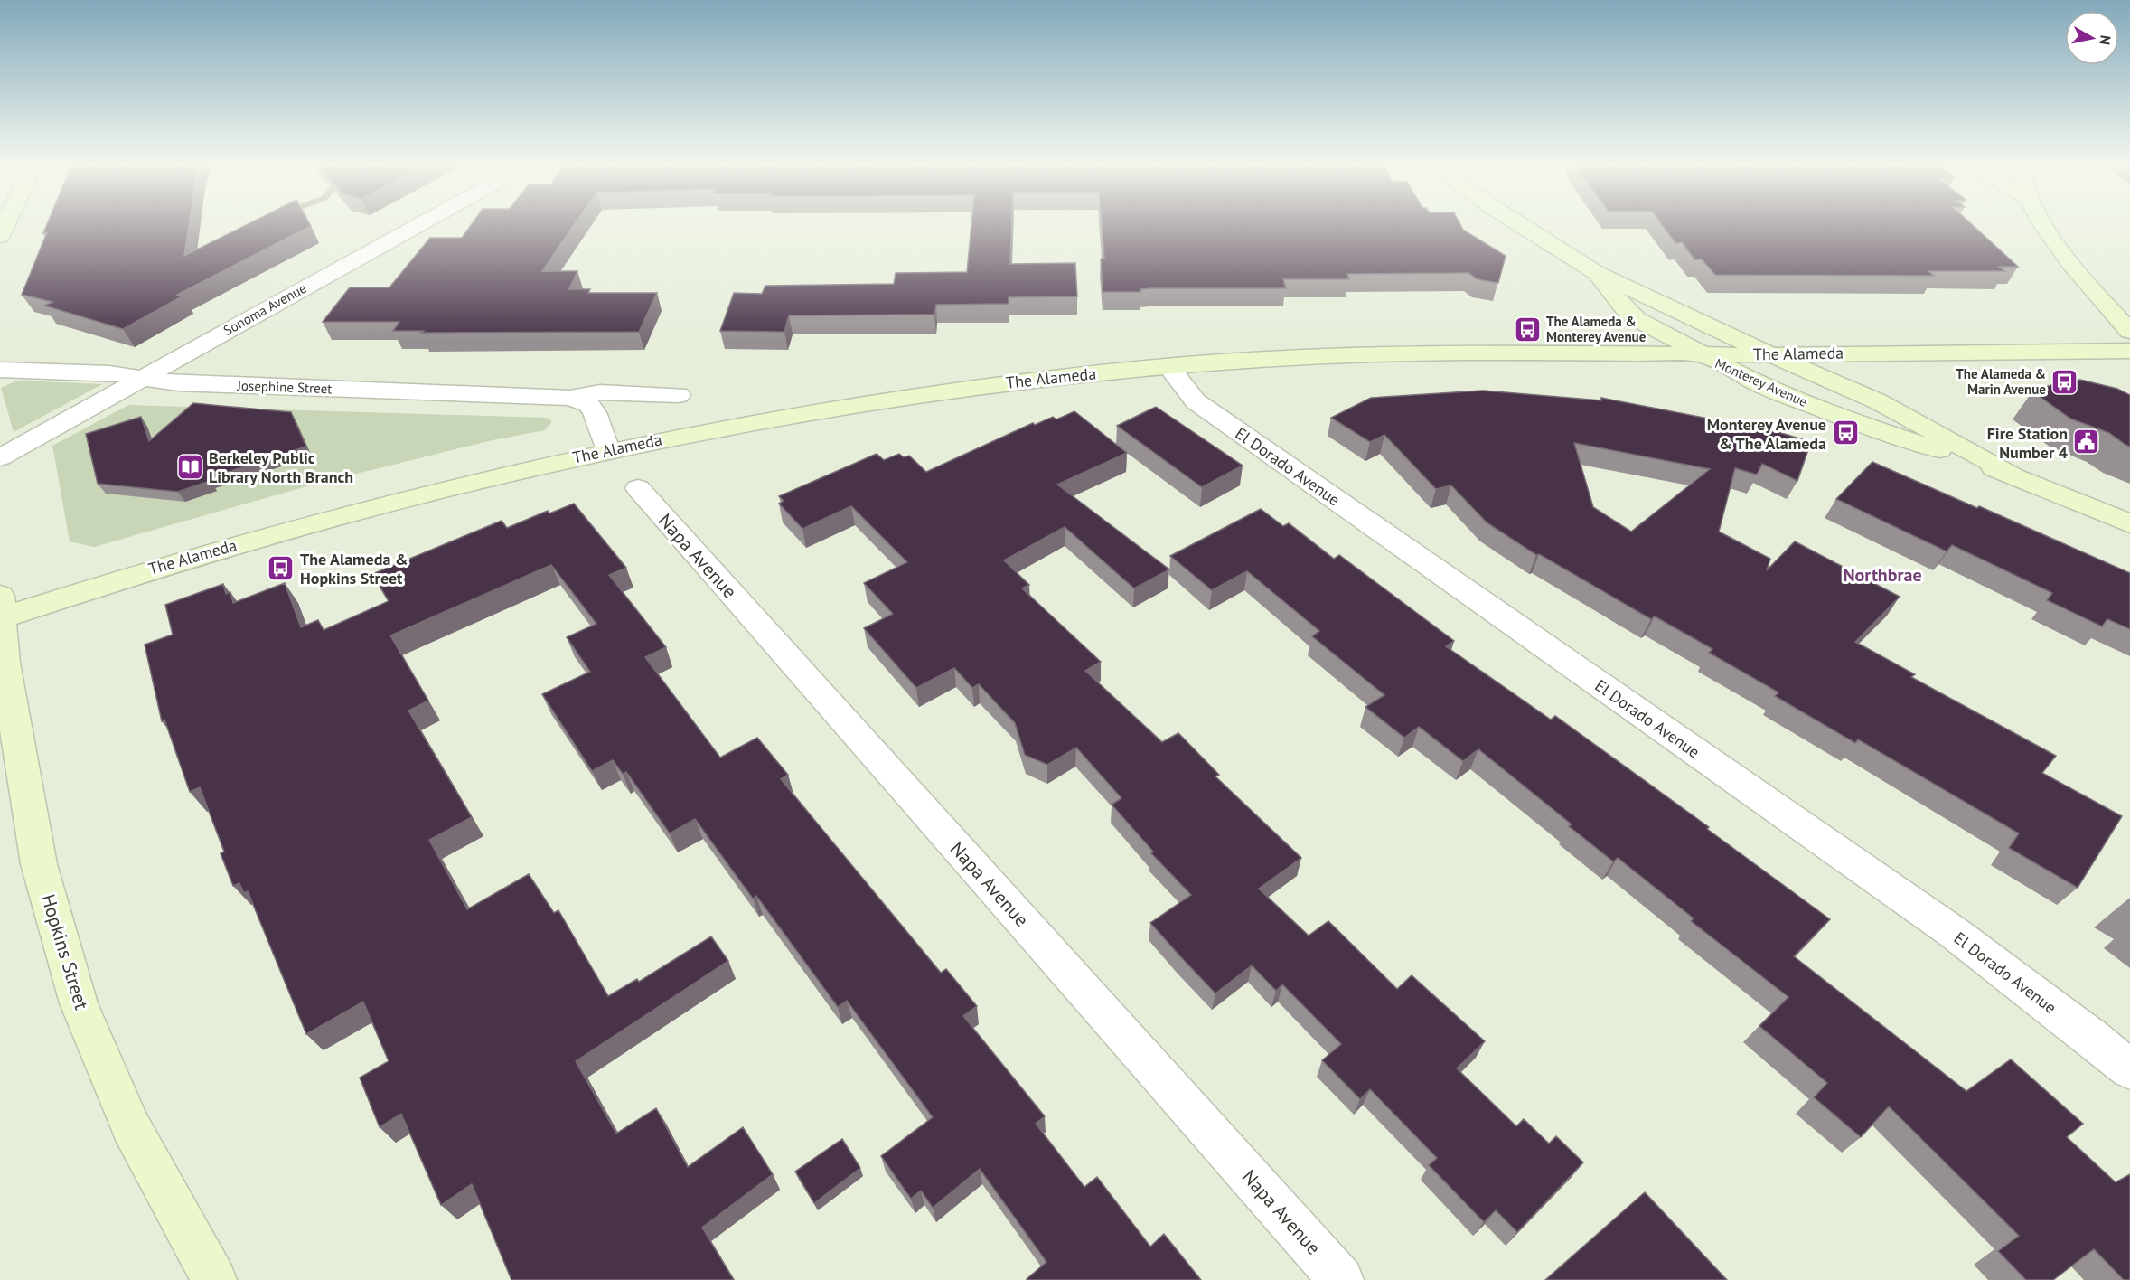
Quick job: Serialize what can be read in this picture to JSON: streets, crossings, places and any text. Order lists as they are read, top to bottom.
{
  "streets": {
    "street": [
      "Sonoma Avenue",
      "The Alameda",
      "Monterey Avenue",
      "Josephine Street",
      "El Dorado Avenue",
      "Napa Avenue",
      "Hopkins Street"
    ]
  },
  "crossings": [
    ["Sonoma Avenue", "Josephine Street"],
    ["The Alameda", "Monterey Avenue"],
    ["The Alameda", "Josephine Street"],
    ["The Alameda", "El Dorado Avenue"],
    ["The Alameda", "Hopkins Street"]
  ],
  "districts": ["Northbrae"],
  "places": {
    "bus stop": [
      "The Alameda & Monterey Avenue",
      "The Alameda & Marin Avenue",
      "Monterey Avenue & The Alameda",
      "The Alameda & Hopkins Street"
    ],
    "public building": ["Fire Station Number 4"],
    "library": ["Berkeley Public Library North Branch"]
  },
  "north": "right"
}
